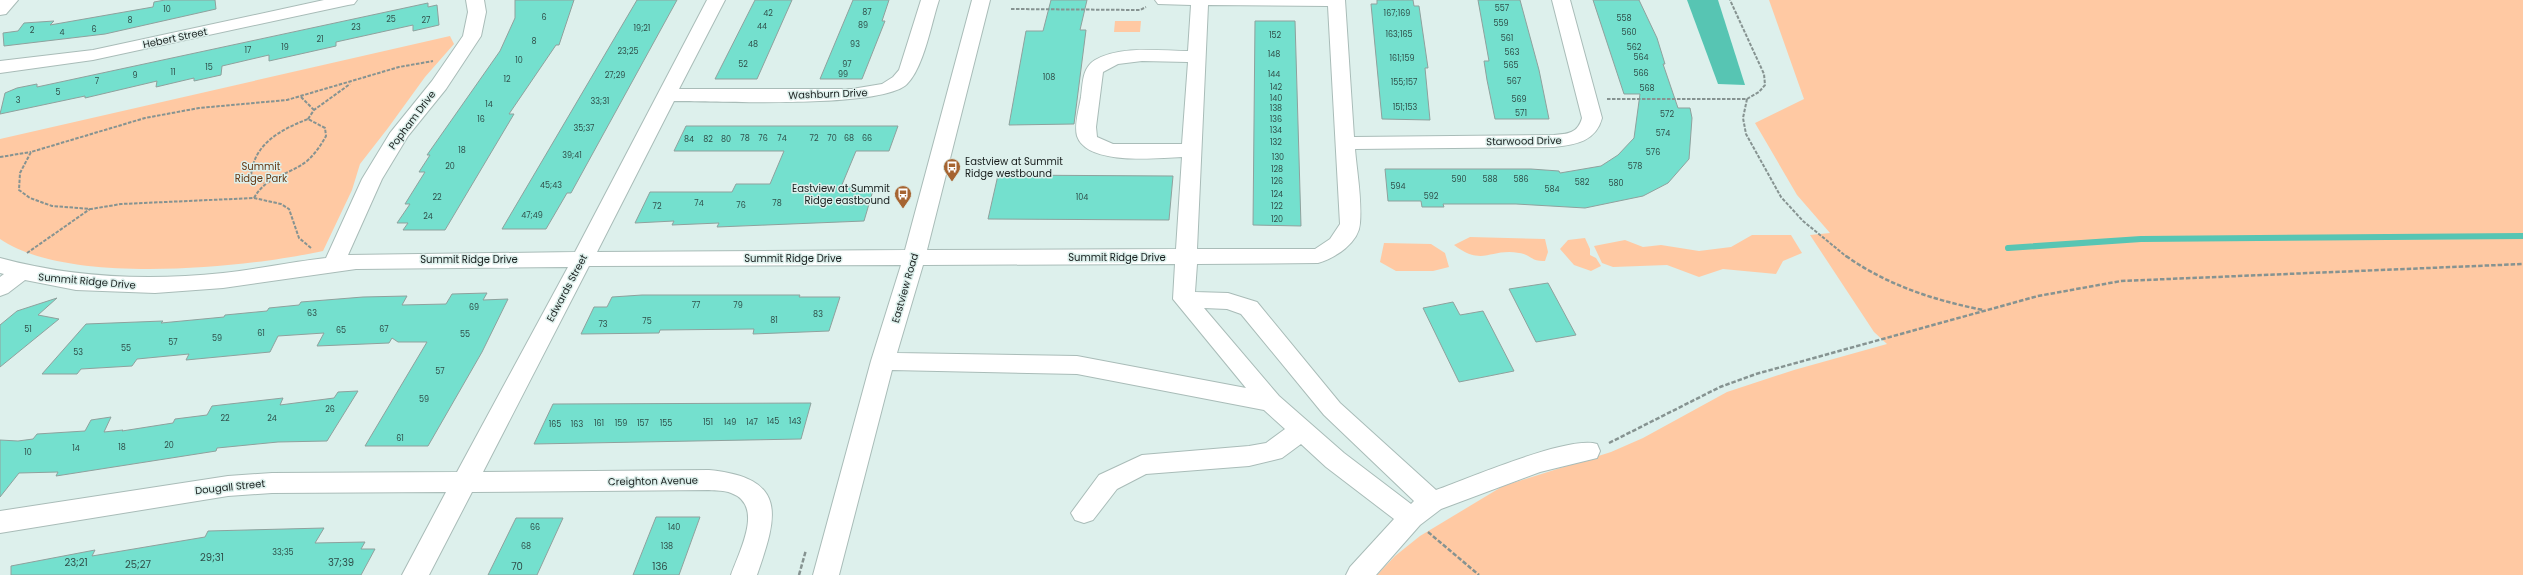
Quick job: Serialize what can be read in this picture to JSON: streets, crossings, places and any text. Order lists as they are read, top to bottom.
{
  "streets": {
    "street": [
      "Hebert Street",
      "Washburn Drive",
      "Popham Drive",
      "Starwood Drive",
      "Summit Ridge Drive",
      "Edwards Street",
      "Eastview Road",
      "Creighton Avenue",
      "Dougall Street"
    ]
  },
  "crossings": [
    ["Washburn Drive", "Edwards Street"],
    ["Popham Drive", "Summit Ridge Drive"],
    ["Starwood Drive", "Summit Ridge Drive"],
    ["Summit Ridge Drive", "Edwards Street"],
    ["Summit Ridge Drive", "Eastview Road"],
    ["Edwards Street", "Creighton Avenue"],
    ["Edwards Street", "Dougall Street"],
    ["Creighton Avenue", "Dougall Street"]
  ],
  "parks": ["Summit Ridge Park"],
  "places": {
    "bus stop": ["Eastview at Summit Ridge westbound", "Eastview at Summit Ridge eastbound"]
  },
  "house_numbers": [
    "557",
    "10",
    "87",
    "42",
    "167;169",
    "6",
    "558",
    "25",
    "8",
    "27",
    "559",
    "89",
    "44",
    "23",
    "19;21",
    "6",
    "2",
    "4",
    "560",
    "163;165",
    "152",
    "561",
    "21",
    "8",
    "48",
    "93",
    "19",
    "562",
    "17",
    "23;25",
    "563",
    "148",
    "564",
    "161;159",
    "10",
    "52",
    "97",
    "565",
    "15",
    "11",
    "566",
    "99",
    "144",
    "9",
    "27;29",
    "108",
    "12",
    "7",
    "567",
    "155;157",
    "142",
    "568",
    "5",
    "140",
    "569",
    "3",
    "33;31",
    "14",
    "151;153",
    "138",
    "571",
    "572",
    "16",
    "136",
    "35;37",
    "134",
    "574",
    "78",
    "76",
    "74",
    "72",
    "70",
    "68",
    "66",
    "84",
    "82",
    "80",
    "132",
    "18",
    "576",
    "39;41",
    "130",
    "20",
    "578",
    "128",
    "590",
    "588",
    "586",
    "126",
    "582",
    "580",
    "45;43",
    "594",
    "584",
    "124",
    "592",
    "22",
    "104",
    "74",
    "78",
    "76",
    "72",
    "122",
    "47;49",
    "24",
    "120",
    "77",
    "79",
    "69",
    "63",
    "83",
    "81",
    "75",
    "73",
    "51",
    "67",
    "65",
    "61",
    "55",
    "59",
    "57",
    "55",
    "53",
    "57",
    "59",
    "26",
    "22",
    "24",
    "145",
    "143",
    "151",
    "149",
    "147",
    "161",
    "159",
    "157",
    "155",
    "165",
    "163",
    "61",
    "20",
    "18",
    "14",
    "10",
    "66",
    "140",
    "68",
    "138",
    "33;35",
    "29;31",
    "23;21",
    "37;39",
    "25;27",
    "70",
    "136"
  ]
}
